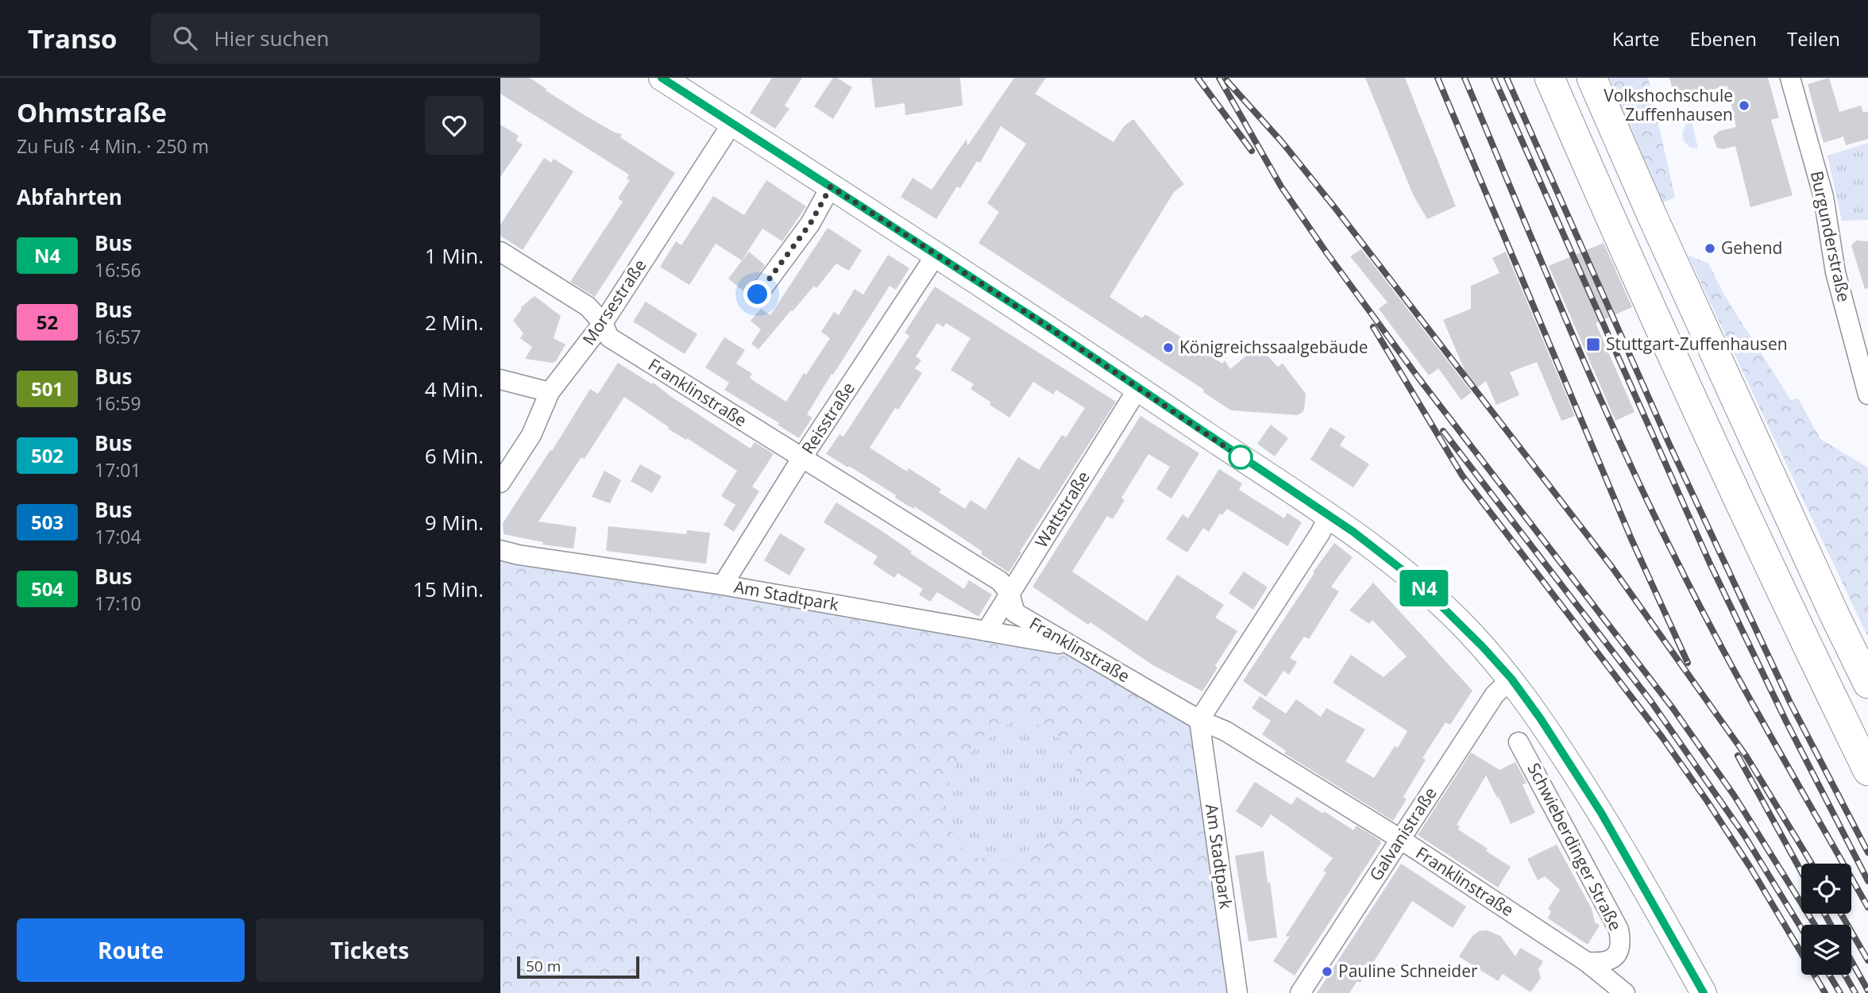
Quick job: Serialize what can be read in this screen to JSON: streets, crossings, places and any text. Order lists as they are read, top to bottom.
{
  "streets": {
    "main road": ["Schwieberdinger Straße"],
    "street": [
      "Burgunderstraße",
      "Morsestraße",
      "Franklinstraße",
      "Reisstraße",
      "Wattstraße",
      "Am Stadtpark",
      "Galvanistraße"
    ]
  },
  "crossings": [
    ["Morsestraße", "Franklinstraße"],
    ["Morsestraße", "Schwieberdinger Straße"],
    ["Franklinstraße", "Reisstraße"],
    ["Franklinstraße", "Wattstraße"],
    ["Franklinstraße", "Am Stadtpark"],
    ["Franklinstraße", "Galvanistraße"],
    ["Franklinstraße", "Schwieberdinger Straße"],
    ["Reisstraße", "Am Stadtpark"],
    ["Reisstraße", "Schwieberdinger Straße"],
    ["Wattstraße", "Am Stadtpark"],
    ["Wattstraße", "Schwieberdinger Straße"],
    ["Galvanistraße", "Schwieberdinger Straße"]
  ],
  "places": {
    "other": [
      "Volkshochschule Zuffenhausen",
      "Gehend",
      "Königreichssaalgebäude",
      "Pauline Schneider"
    ],
    "transit": ["Stuttgart-Zuffenhausen"]
  },
  "lines": ["bus line N4"],
  "scale_bar": "50 m",
  "page": {
    "header": "Transo",
    "search": "Hier suchen",
    "nav": ["Karte", "Ebenen", "Teilen"],
    "heading": [
      ["Ohmstraße", "Zu Fuß · 4 Min. · 250 m"],
      "Abfahrten"
    ],
    "on_map": "N4",
    "list": [
      {
        "mark": "N4",
        "name": "Bus",
        "note": "16:56",
        "value": "1 Min."
      },
      {
        "mark": "52",
        "name": "Bus",
        "note": "16:57",
        "value": "2 Min."
      },
      {
        "mark": "501",
        "name": "Bus",
        "note": "16:59",
        "value": "4 Min."
      },
      {
        "mark": "502",
        "name": "Bus",
        "note": "17:01",
        "value": "6 Min."
      },
      {
        "mark": "503",
        "name": "Bus",
        "note": "17:04",
        "value": "9 Min."
      },
      {
        "mark": "504",
        "name": "Bus",
        "note": "17:10",
        "value": "15 Min."
      }
    ],
    "buttons": ["Route", "Tickets"],
    "scale": "50 m"
  }
}
